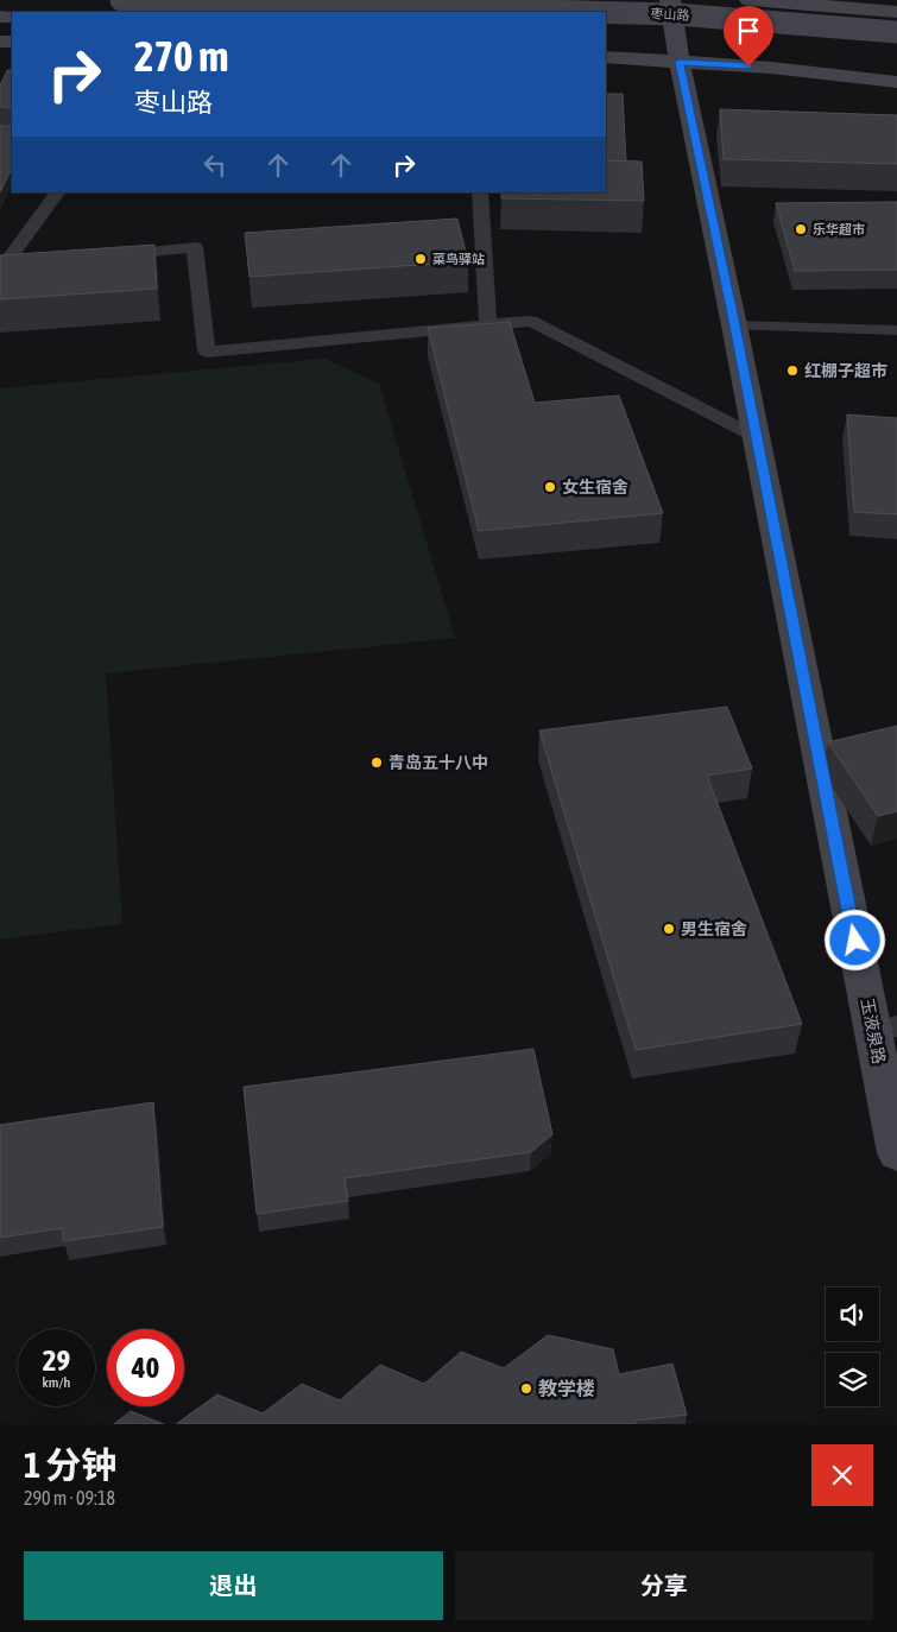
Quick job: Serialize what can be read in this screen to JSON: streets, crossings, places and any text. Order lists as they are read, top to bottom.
{
  "streets": {
    "street": ["枣山路", "玉液泉路"]
  },
  "places": [
    "乐华超市",
    "菜鸟驿站",
    "红棚子超市",
    "女生宿舍",
    "青岛五十八中",
    "男生宿舍",
    "教学楼"
  ],
  "page": {
    "turn": ["270 m", "枣山路"],
    "speed": "29 km/h",
    "limit": "40",
    "heading": ["1 分钟", "290 m · 09:18"],
    "buttons": ["退出", "分享"]
  }
}
